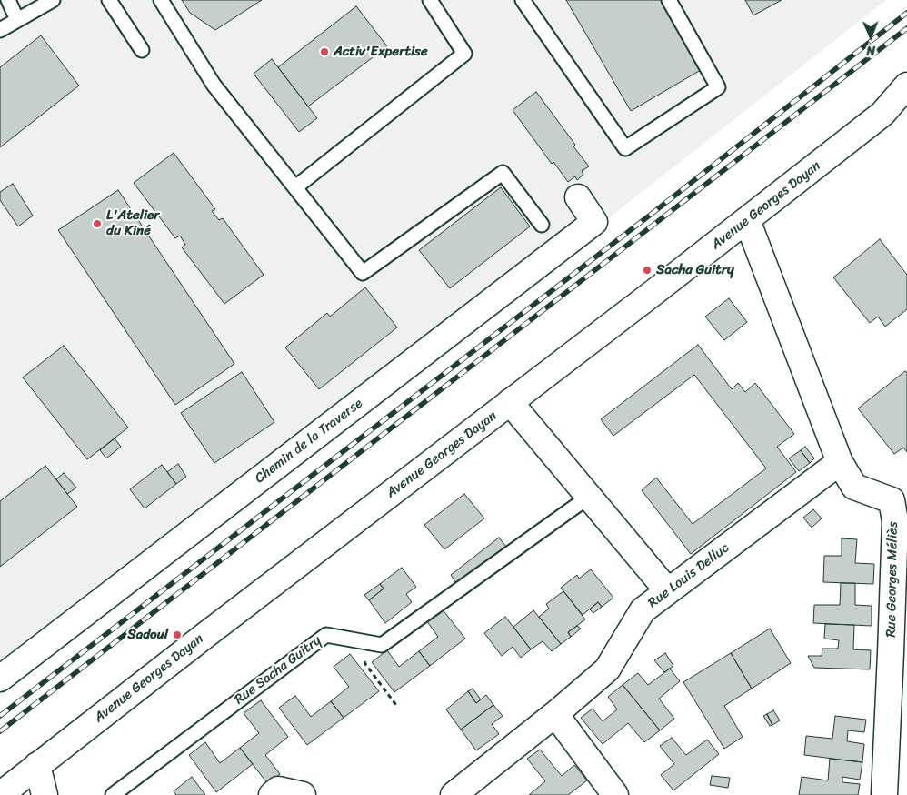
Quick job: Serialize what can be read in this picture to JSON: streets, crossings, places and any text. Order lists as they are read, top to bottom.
{
  "streets": {
    "street": [
      "Avenue Georges Dayan",
      "Chemin de la Traverse",
      "Rue Louis Delluc",
      "Rue Georges Méliès"
    ],
    "lane": ["Rue Sacha Guitry"]
  },
  "crossings": [
    ["Avenue Georges Dayan", "Rue Georges Méliès"],
    ["Rue Louis Delluc", "Rue Georges Méliès"]
  ],
  "places": [
    "Activ'Expertise",
    "L'Atelier du Kiné",
    "Sacha Guitry",
    "Sadoul"
  ],
  "north": "bottom"
}
